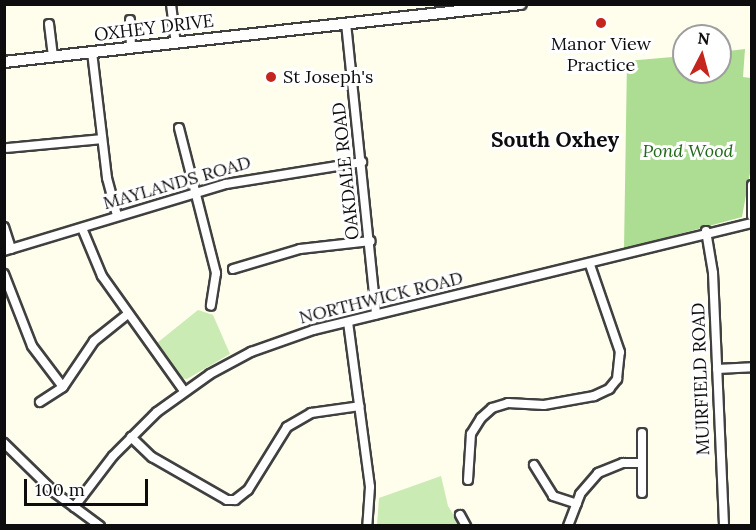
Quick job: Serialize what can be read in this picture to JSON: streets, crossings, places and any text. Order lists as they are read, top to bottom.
{
  "streets": {
    "street": [
      "OXHEY DRIVE",
      "OAKDALE ROAD",
      "MAYLANDS ROAD",
      "NORTHWICK ROAD",
      "MUIRFIELD ROAD"
    ]
  },
  "crossings": [
    ["OXHEY DRIVE", "OAKDALE ROAD"],
    ["OAKDALE ROAD", "MAYLANDS ROAD"],
    ["OAKDALE ROAD", "NORTHWICK ROAD"],
    ["NORTHWICK ROAD", "MUIRFIELD ROAD"]
  ],
  "districts": ["South Oxhey"],
  "parks": ["Pond Wood"],
  "places": ["Manor View Practice", "St Joseph's"],
  "scale_bar": "100 m",
  "north": "top"
}
